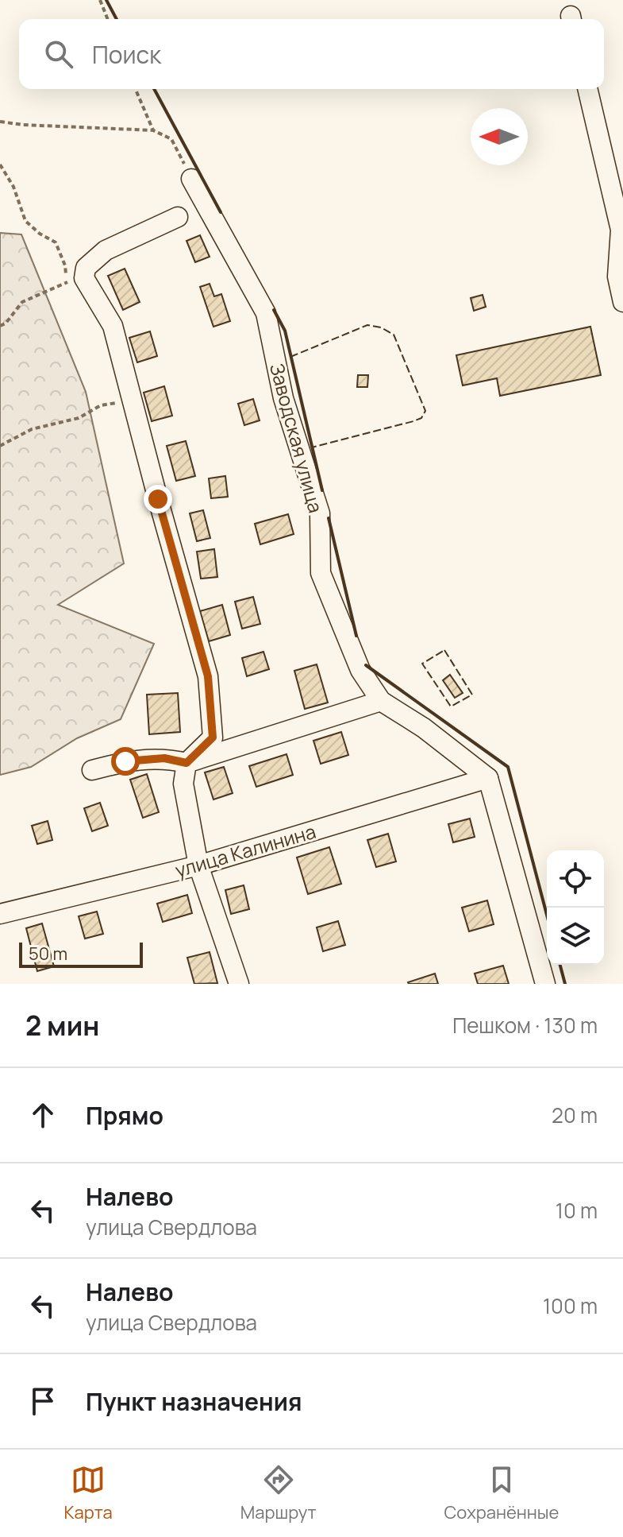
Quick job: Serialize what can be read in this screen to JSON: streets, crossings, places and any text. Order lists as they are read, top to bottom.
{
  "streets": {
    "street": ["Заводская улица", "улица Калинина"]
  },
  "crossings": [
    ["Заводская улица", "улица Калинина"]
  ],
  "scale_bar": "50 m",
  "north": "left",
  "page": {
    "search": "Поиск",
    "scale": "50 m",
    "heading": ["2 мин", "Пешком · 130 m"],
    "list": [
      ["Прямо", "20 m"],
      ["Налево", "улица Свердлова", "10 m"],
      ["Налево", "улица Свердлова", "100 m"],
      "Пункт назначения"
    ],
    "nav": ["Карта", "Маршрут", "Сохранённые"]
  }
}
